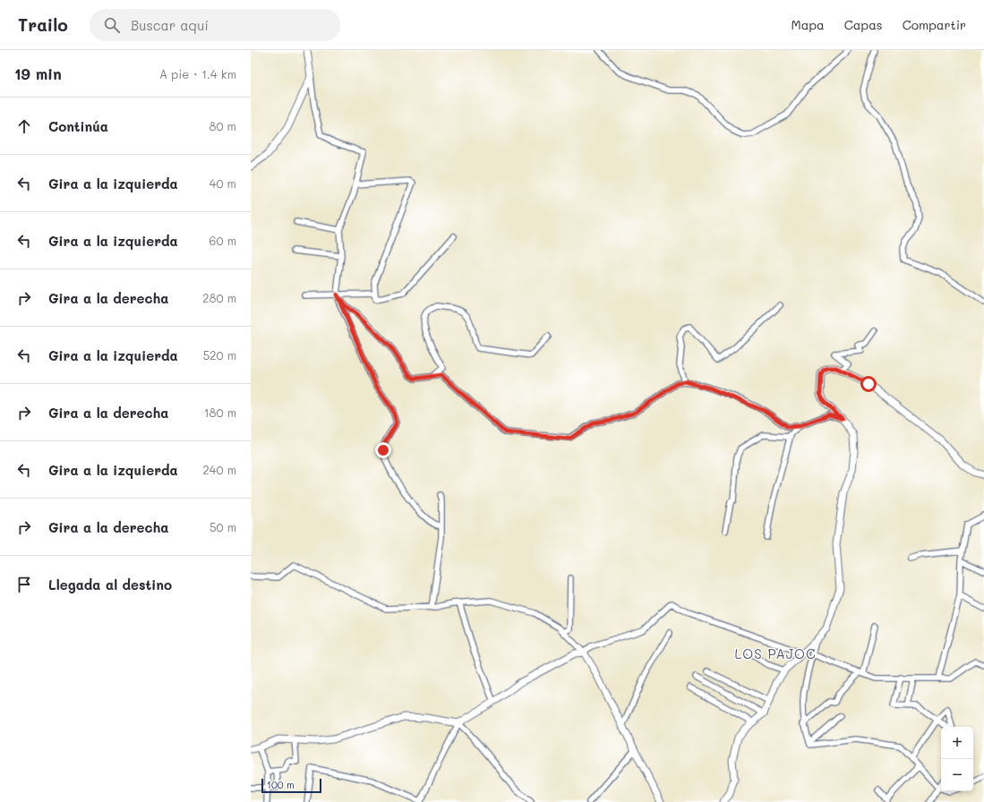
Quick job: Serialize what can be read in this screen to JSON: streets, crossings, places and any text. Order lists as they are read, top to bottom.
{
  "districts": ["LOS PAJOC"],
  "scale_bar": "100 m",
  "page": {
    "header": "Trailo",
    "search": "Buscar aquí",
    "nav": ["Mapa", "Capas", "Compartir"],
    "heading": ["19 min", "A pie · 1.4 km"],
    "list": [
      ["Continúa", "80 m"],
      ["Gira a la izquierda", "40 m"],
      ["Gira a la izquierda", "60 m"],
      ["Gira a la derecha", "280 m"],
      ["Gira a la izquierda", "520 m"],
      ["Gira a la derecha", "180 m"],
      ["Gira a la izquierda", "240 m"],
      ["Gira a la derecha", "50 m"],
      "Llegada al destino"
    ],
    "map_buttons": ["+", "−"],
    "scale": "100 m"
  }
}
